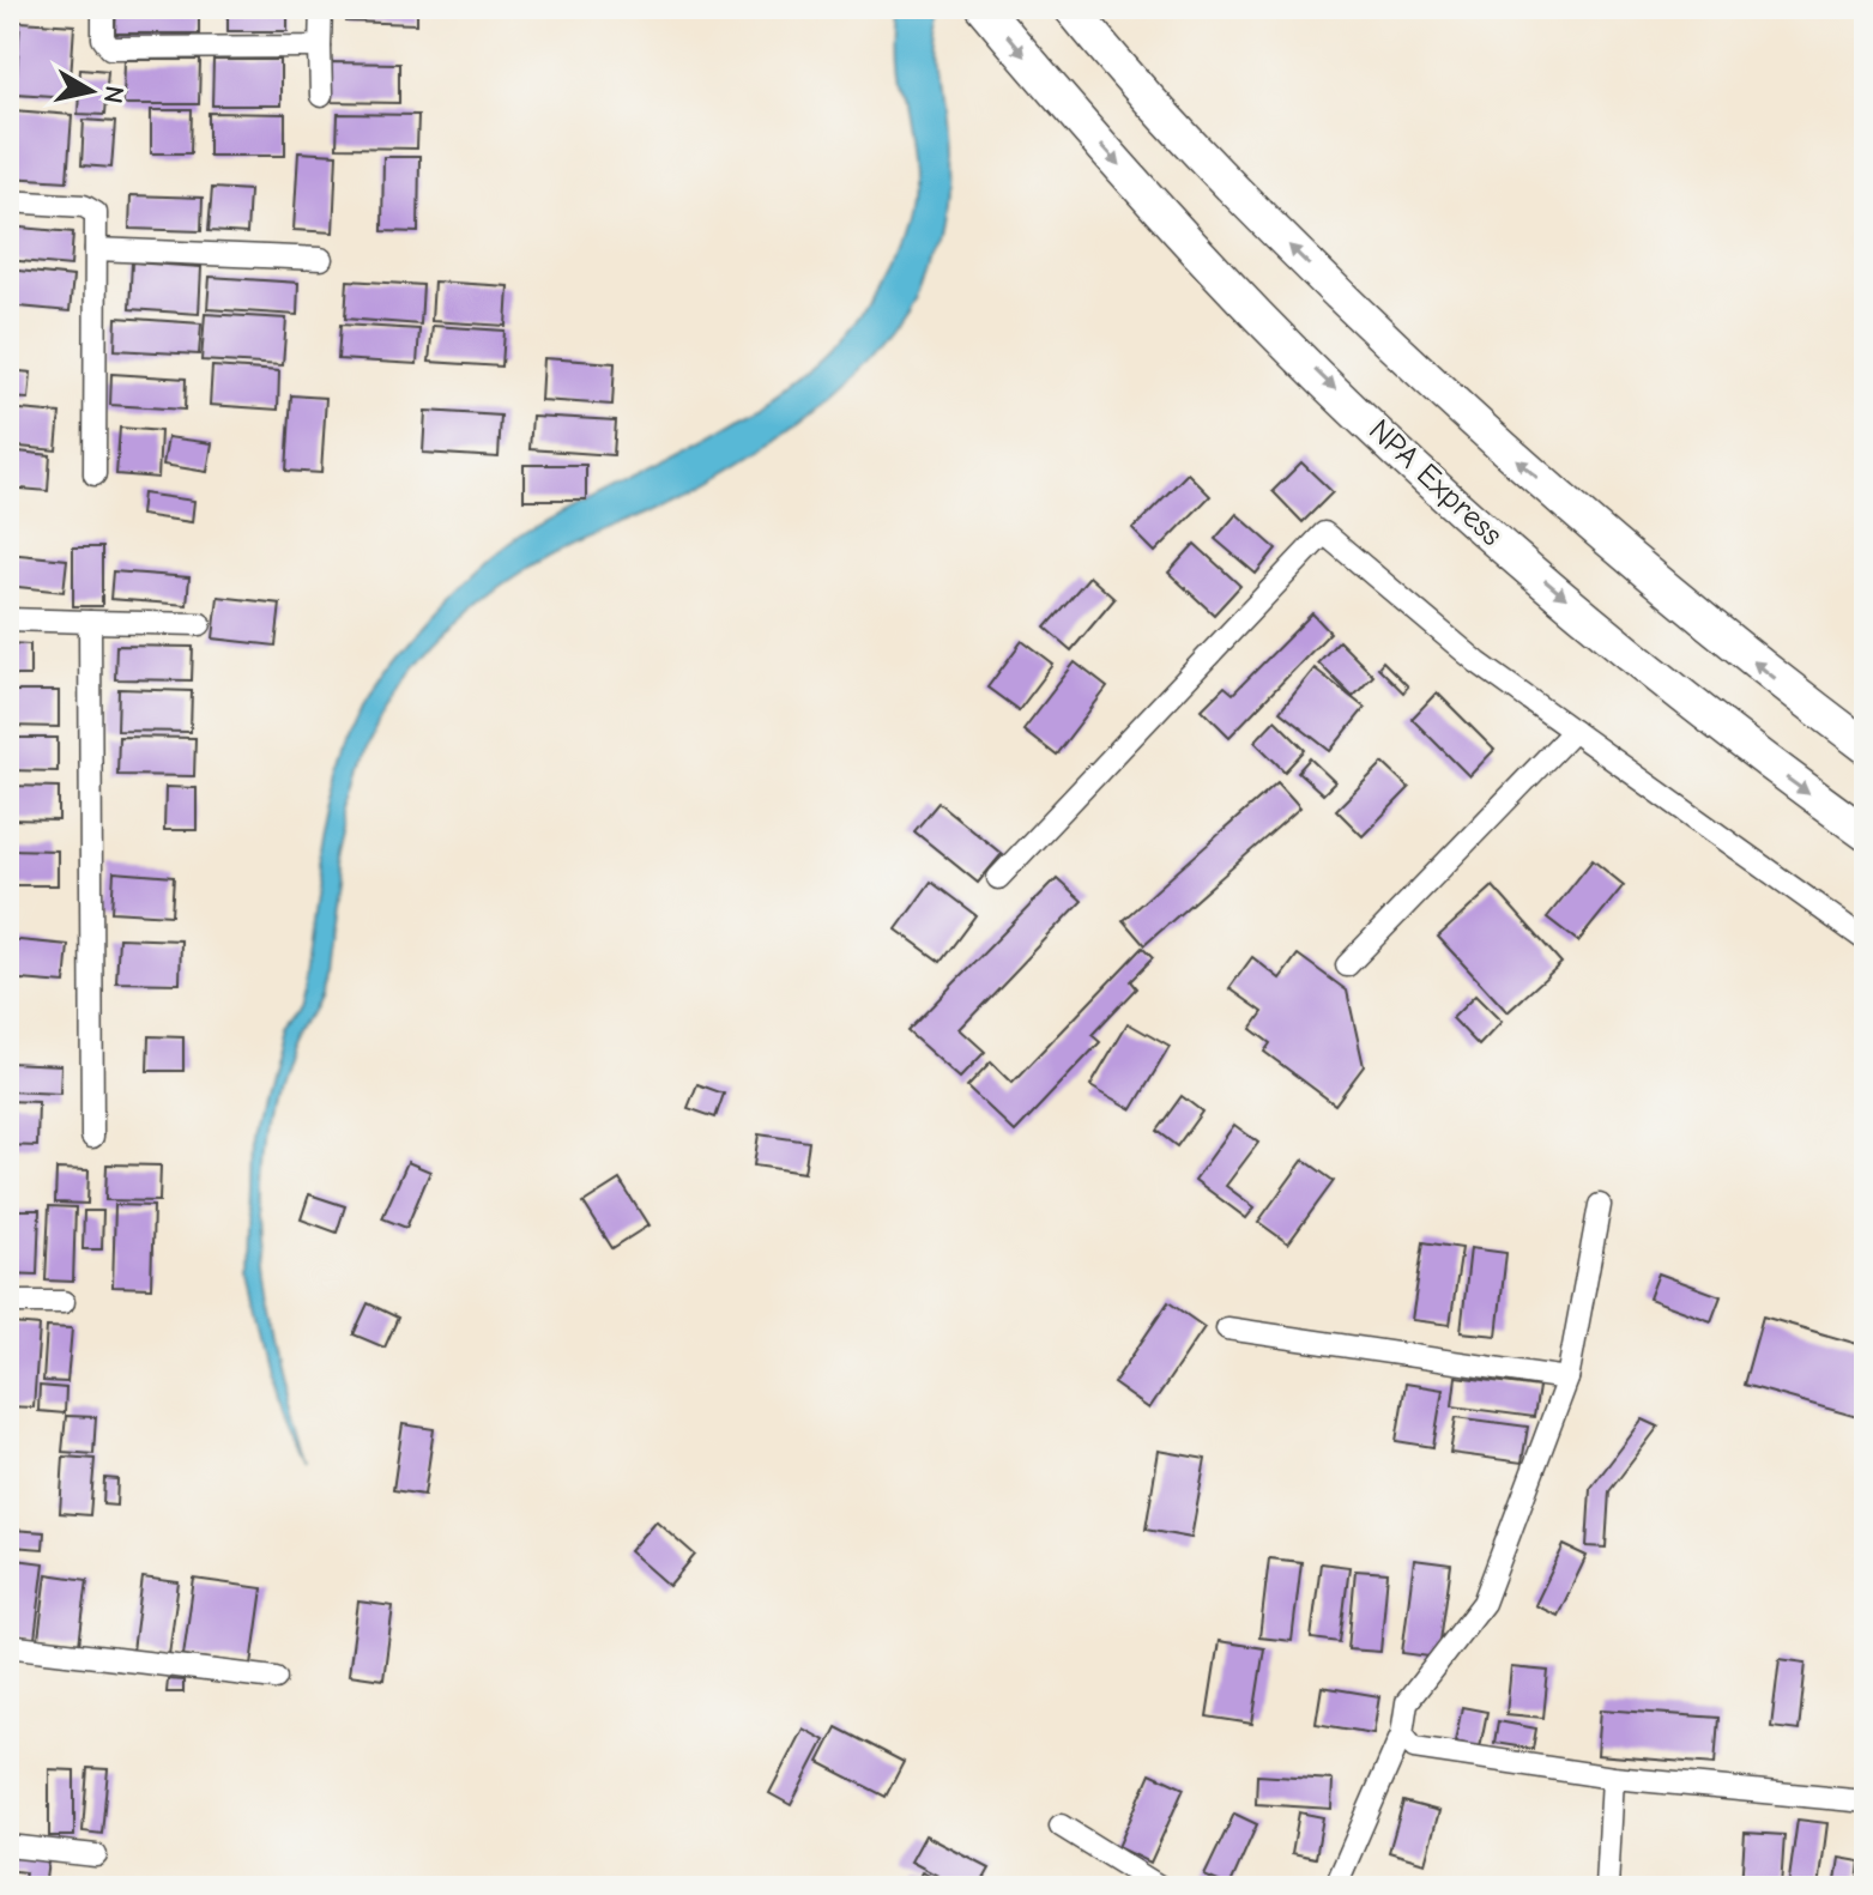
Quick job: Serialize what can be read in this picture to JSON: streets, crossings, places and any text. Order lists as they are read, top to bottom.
{
  "streets": {
    "main road": ["NPA Express"]
  },
  "north": "right"
}
